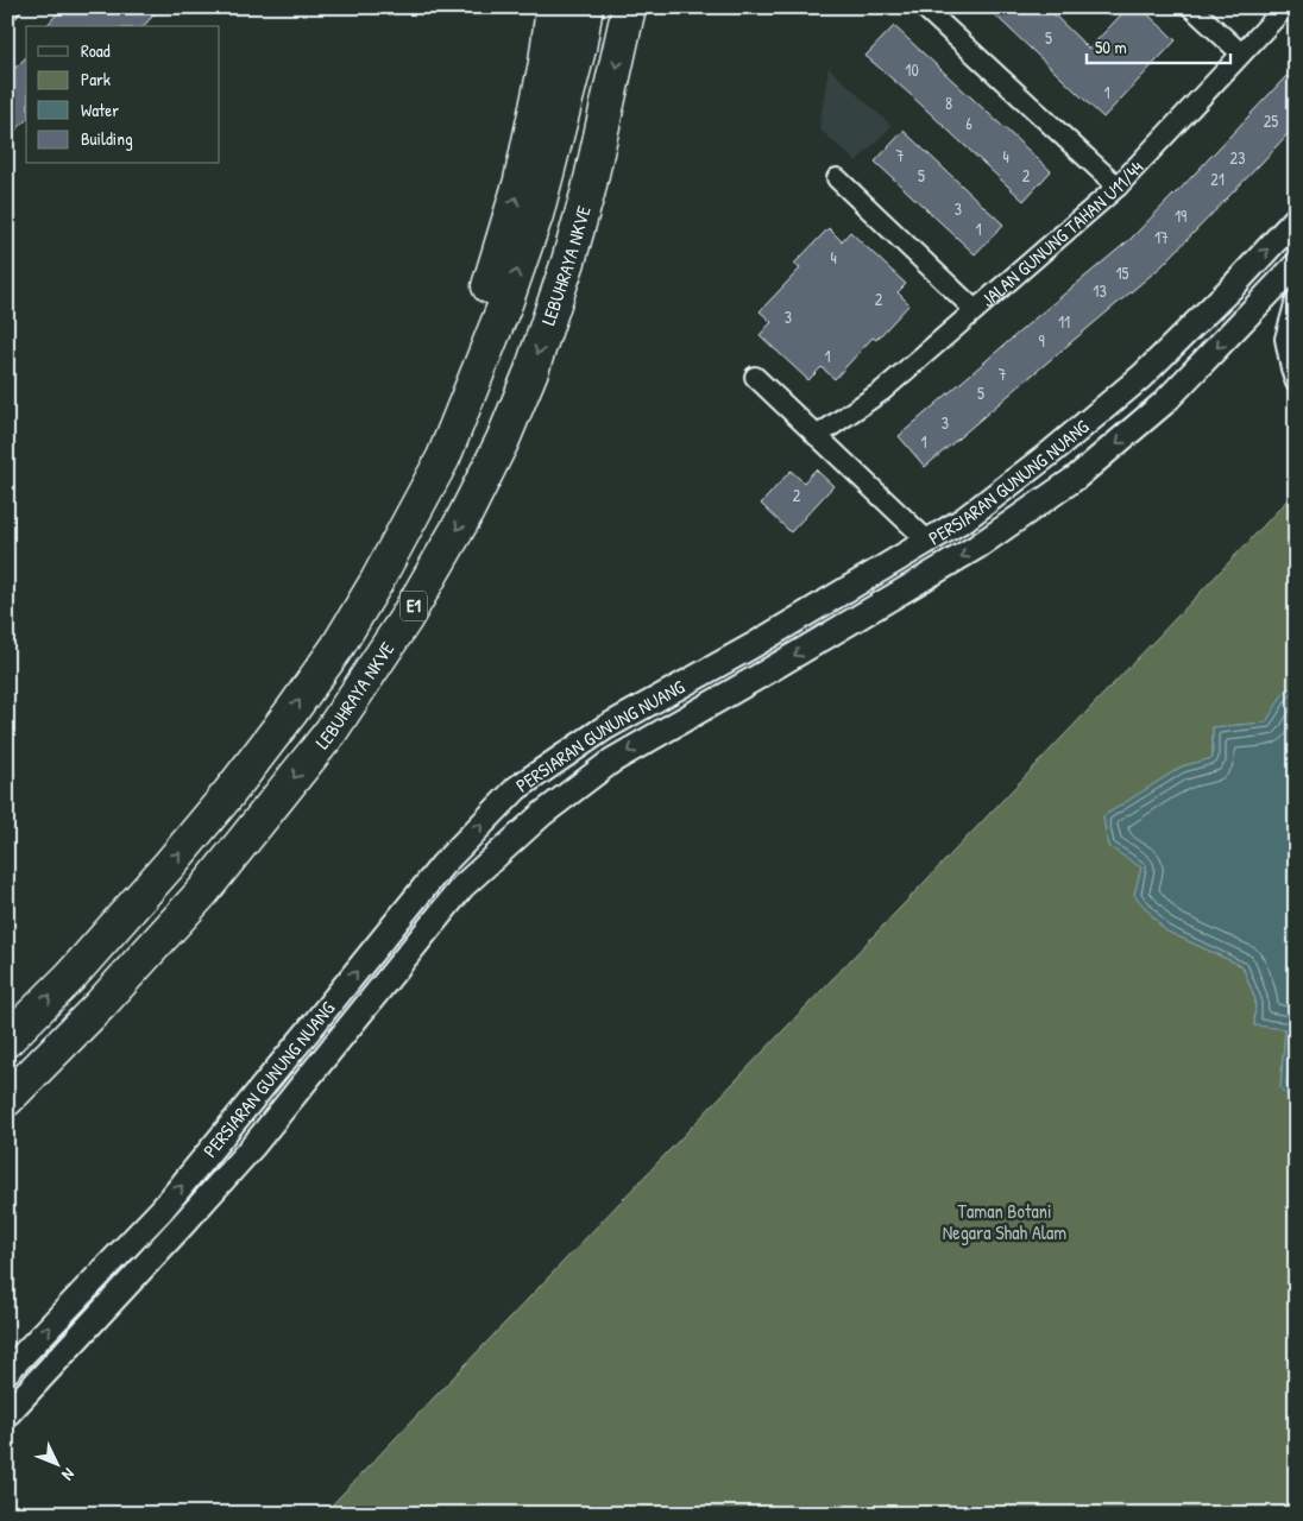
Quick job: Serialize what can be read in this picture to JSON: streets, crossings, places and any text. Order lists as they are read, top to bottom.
{
  "streets": {
    "highway": ["LEBUHRAYA NKVE", "E1"],
    "street": ["JALAN GUNUNG TAHAN U11/44", "PERSIARAN GUNUNG NUANG"]
  },
  "parks": ["Taman Botani Negara Shah Alam"],
  "house_numbers": [
    "5",
    "10",
    "1",
    "8",
    "25",
    "6",
    "7",
    "4",
    "23",
    "5",
    "2",
    "21",
    "3",
    "19",
    "1",
    "17",
    "4",
    "15",
    "13",
    "2",
    "3",
    "11",
    "9",
    "1",
    "7",
    "5",
    "3",
    "1",
    "2"
  ],
  "legend": [
    "Road",
    "Park",
    "Water",
    "Building"
  ],
  "scale_bar": "50 m",
  "north": "bottom right"
}
